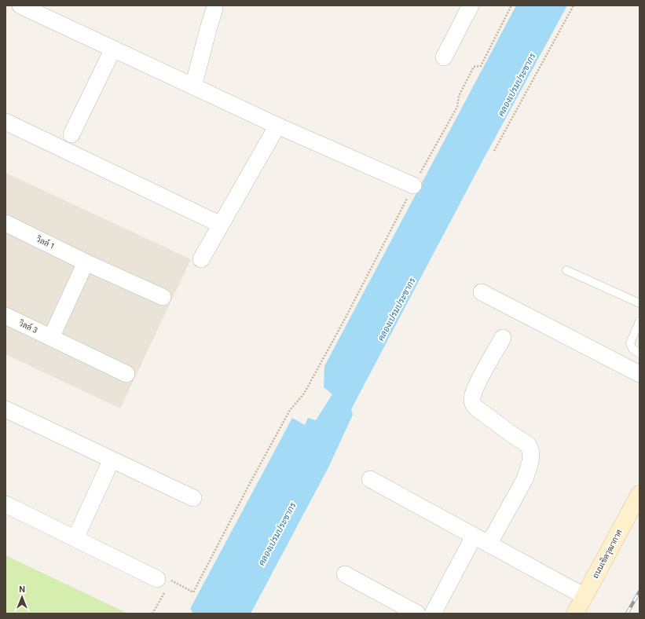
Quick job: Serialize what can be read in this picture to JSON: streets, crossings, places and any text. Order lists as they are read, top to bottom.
{
  "streets": {
    "main road": ["ถนนเชิดวุฒากาศ"],
    "street": ["วิลล์ 1", "วิลล์ 3"]
  },
  "water": ["คลองเปรมประชากร"],
  "north": "top"
}
